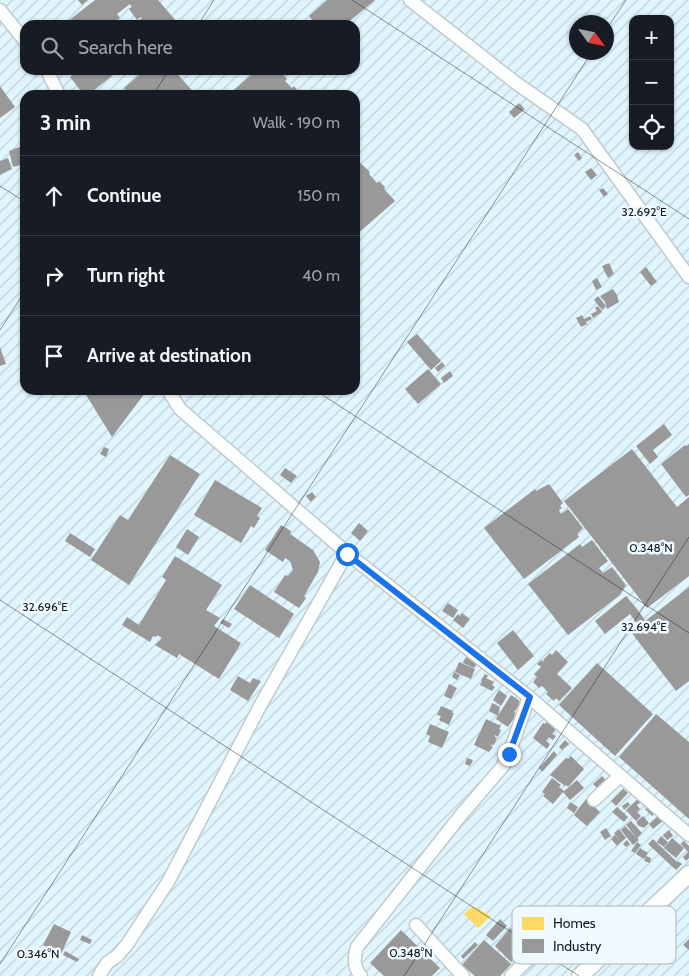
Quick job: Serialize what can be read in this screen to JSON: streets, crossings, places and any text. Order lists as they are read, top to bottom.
{
  "legend": ["Homes", "Industry"],
  "north": "bottom right",
  "page": {
    "map_buttons": ["+", "−"],
    "search": "Search here",
    "heading": ["3 min", "Walk · 190 m"],
    "list": [
      ["Continue", "150 m"],
      ["Turn right", "40 m"],
      "Arrive at destination"
    ]
  },
  "coordinates": [
    "32.692°E",
    "0.348°N",
    "32.696°E",
    "32.694°E",
    "0.346°N"
  ]
}
